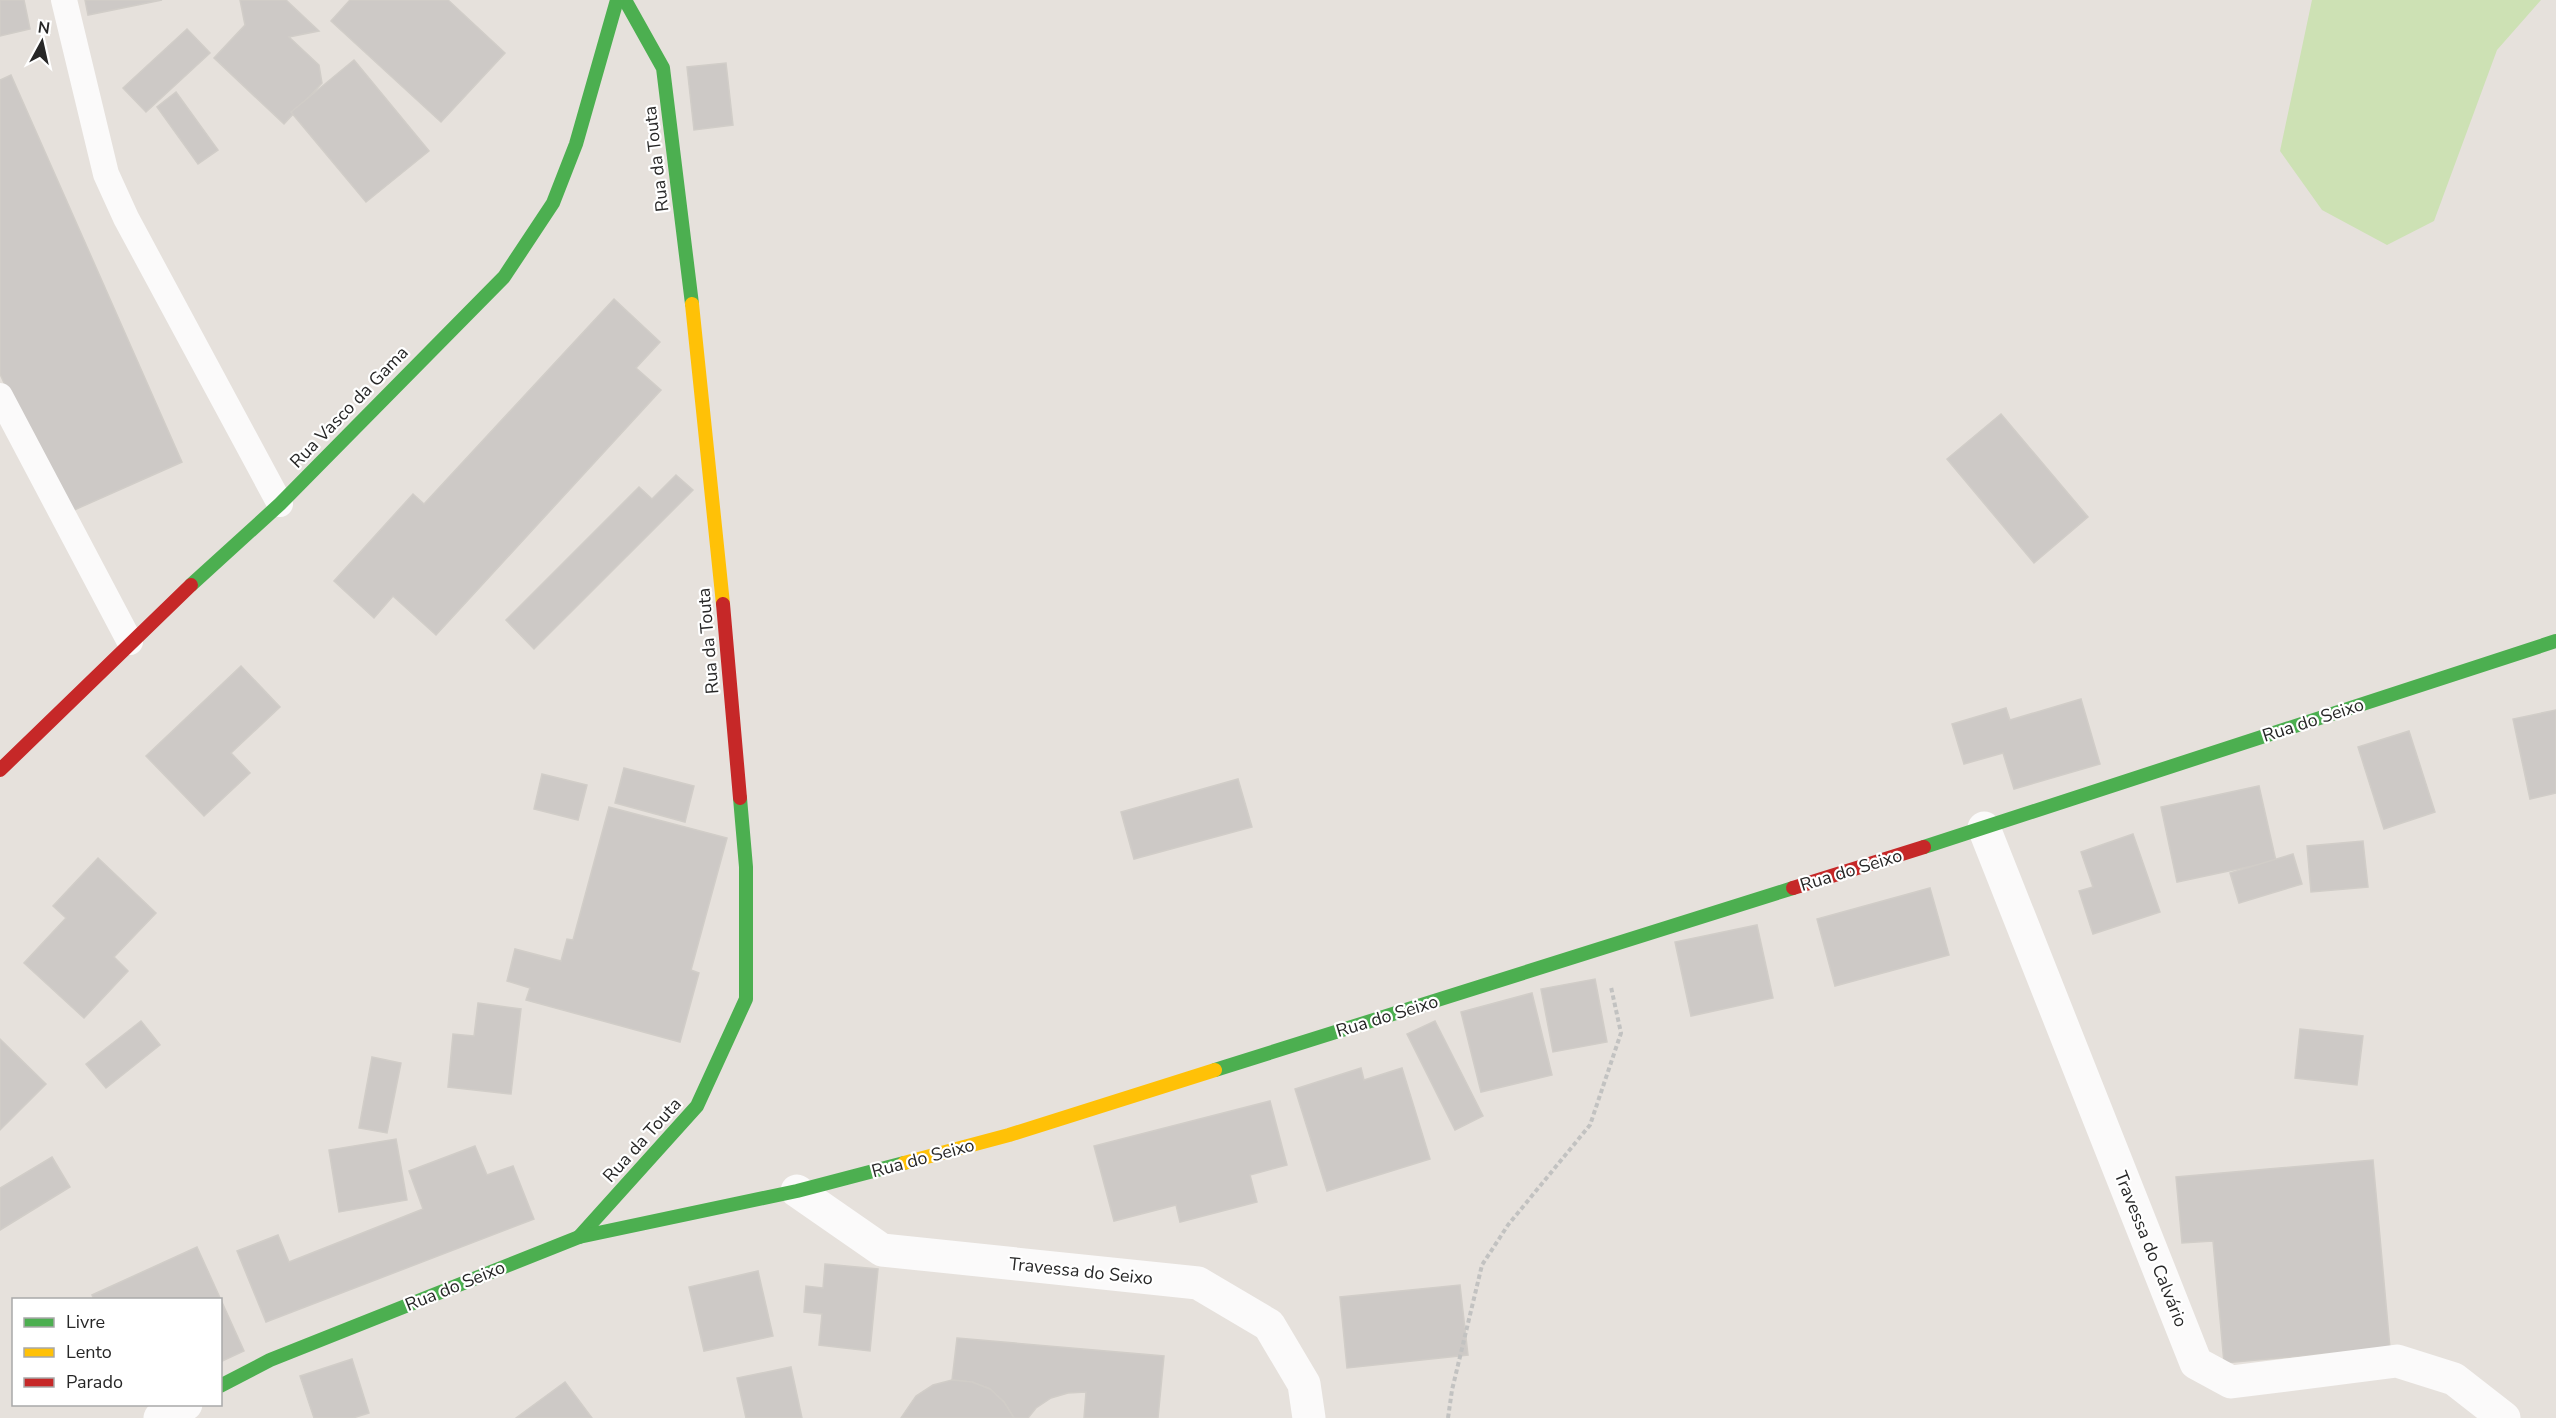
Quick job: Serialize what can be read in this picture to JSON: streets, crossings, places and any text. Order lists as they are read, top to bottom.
{
  "streets": {
    "street": [
      "Rua da Touta",
      "Rua Vasco da Gama",
      "Rua do Seixo",
      "Travessa do Calvário",
      "Travessa do Seixo"
    ]
  },
  "crossings": [
    ["Rua da Touta", "Rua do Seixo"],
    ["Rua do Seixo", "Travessa do Calvário"],
    ["Rua do Seixo", "Travessa do Seixo"]
  ],
  "legend": ["Livre", "Lento", "Parado"],
  "north": "top"
}
